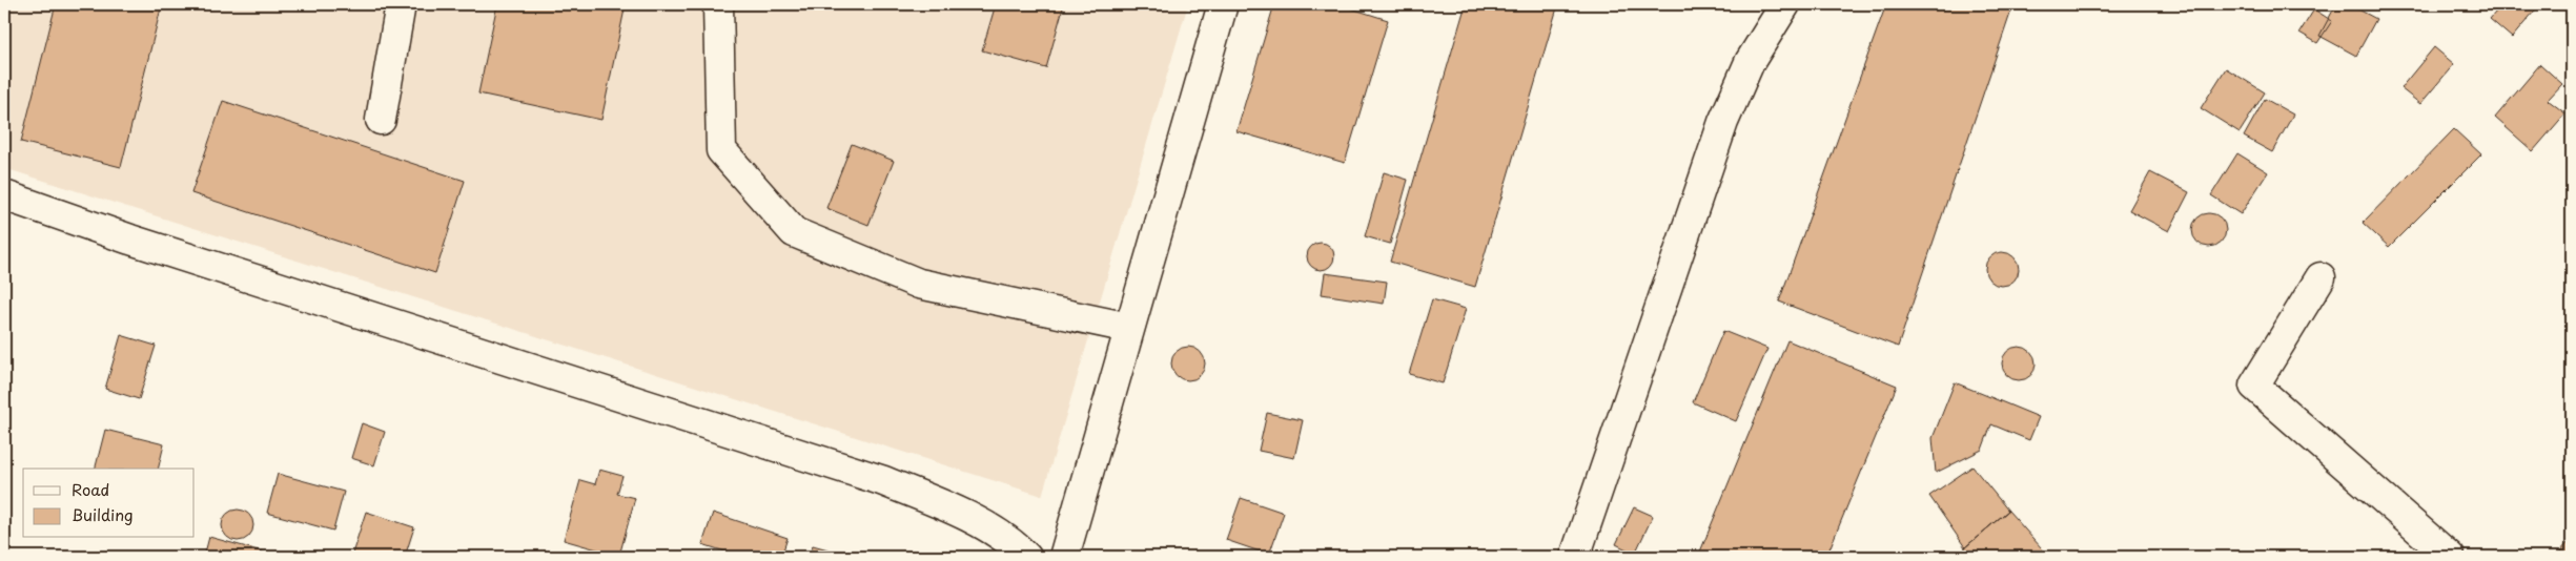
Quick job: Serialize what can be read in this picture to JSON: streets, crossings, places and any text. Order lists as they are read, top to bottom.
{
  "legend": ["Road", "Building"]
}
